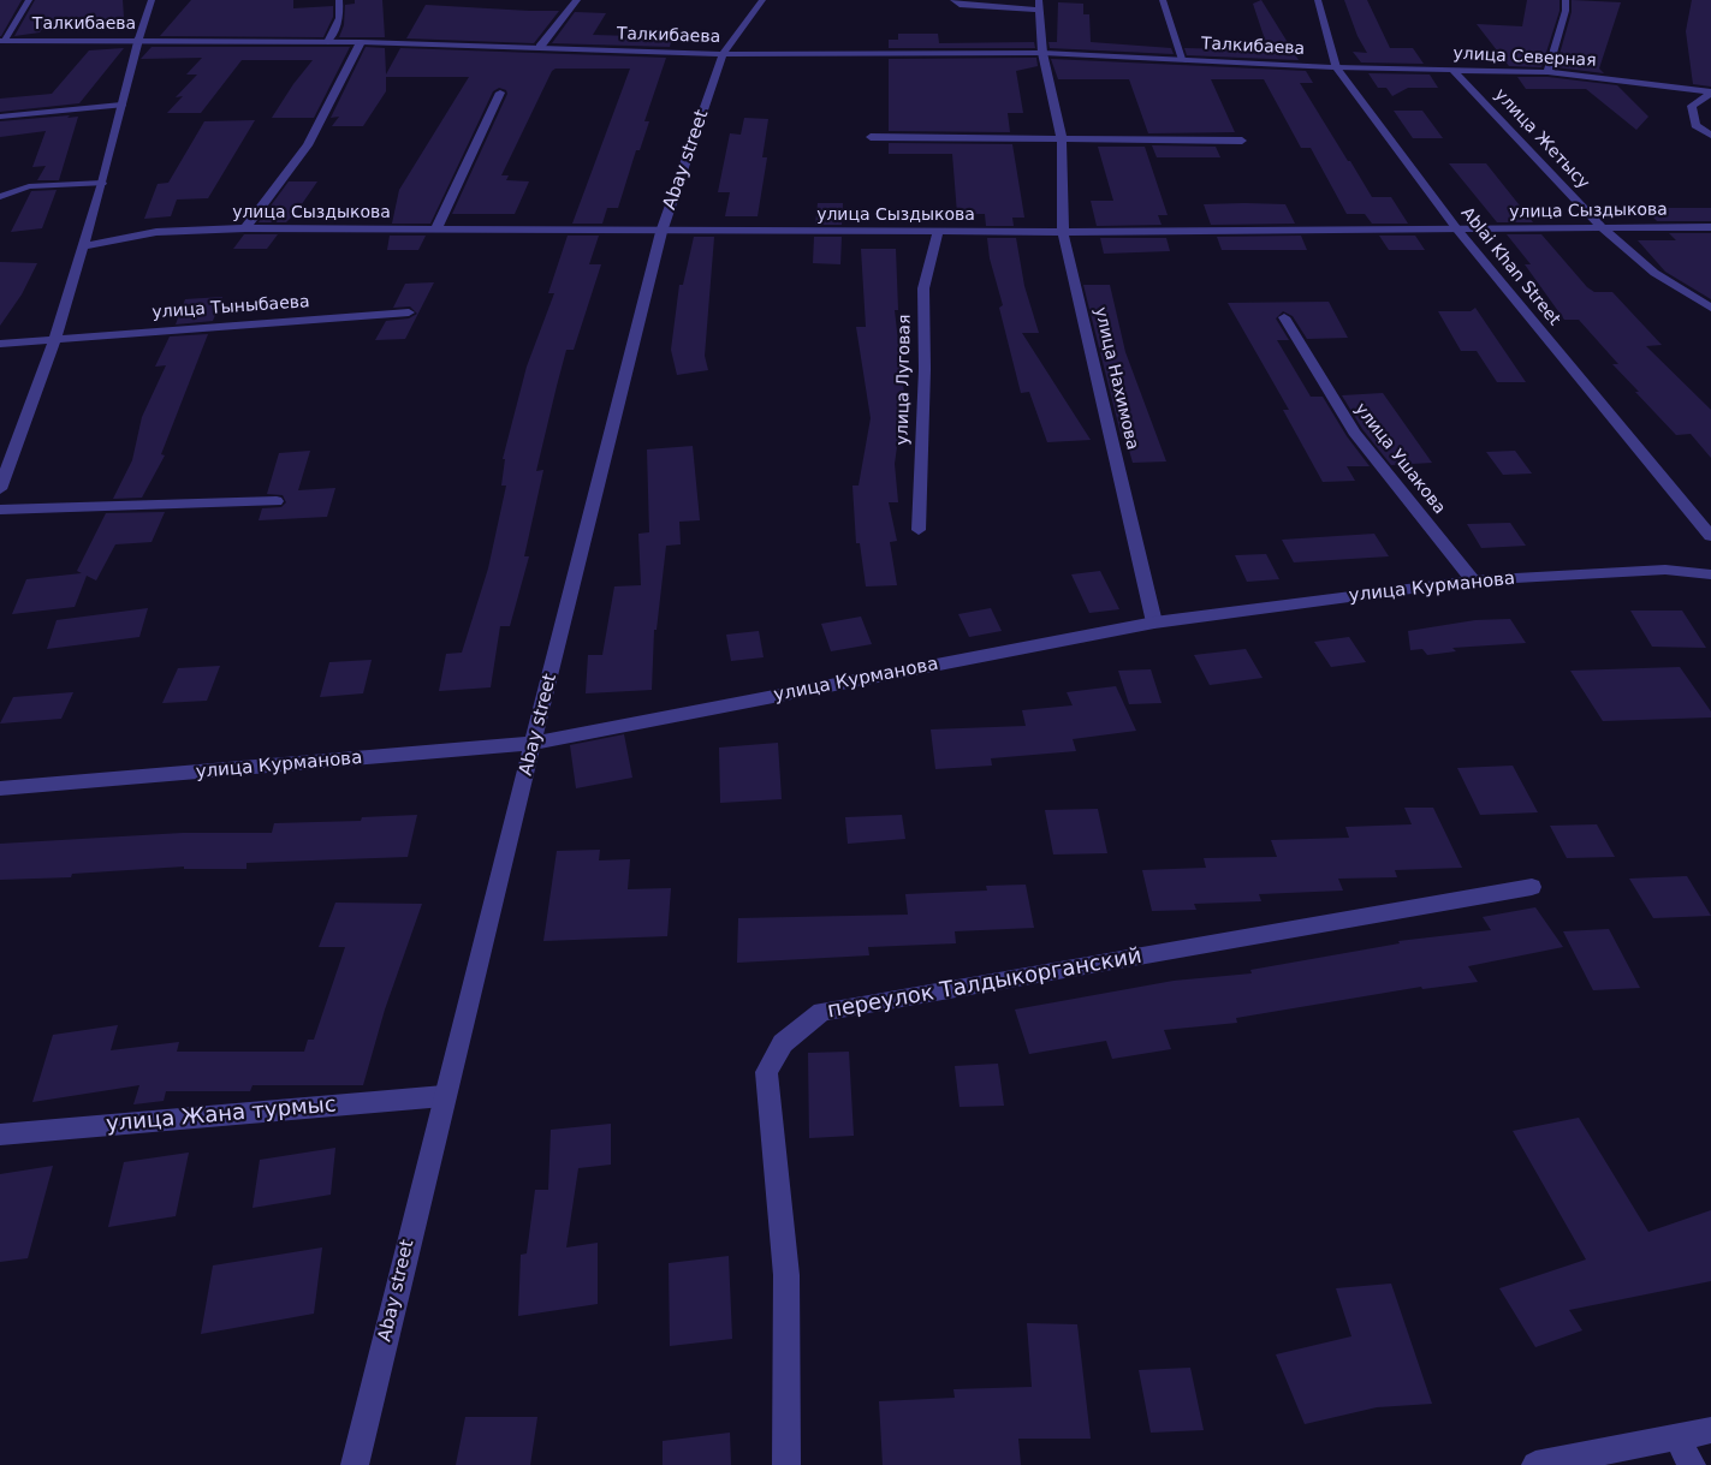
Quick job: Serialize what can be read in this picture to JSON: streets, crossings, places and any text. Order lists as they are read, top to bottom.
{
  "streets": {
    "street": [
      "Талкибаева",
      "улица Северная",
      "улица Жетысу",
      "Abay street",
      "улица Сыздыкова",
      "Ablai Khan Street",
      "улица Тыныбаева",
      "улица Нахимова",
      "улица Луговая",
      "улица Ушакова",
      "улица Курманова",
      "переулок Талдыкорганский",
      "улица Жана турмыс"
    ]
  },
  "crossings": [
    ["Талкибаева", "улица Северная"],
    ["Талкибаева", "Abay street"],
    ["Талкибаева", "Ablai Khan Street"],
    ["Талкибаева", "улица Нахимова"],
    ["улица Северная", "улица Жетысу"],
    ["улица Северная", "Ablai Khan Street"],
    ["улица Жетысу", "улица Сыздыкова"],
    ["Abay street", "улица Сыздыкова"],
    ["Abay street", "улица Курманова"],
    ["Abay street", "улица Жана турмыс"],
    ["улица Сыздыкова", "Ablai Khan Street"],
    ["улица Сыздыкова", "улица Нахимова"],
    ["улица Сыздыкова", "улица Луговая"],
    ["улица Нахимова", "улица Курманова"],
    ["улица Ушакова", "улица Курманова"]
  ]
}
